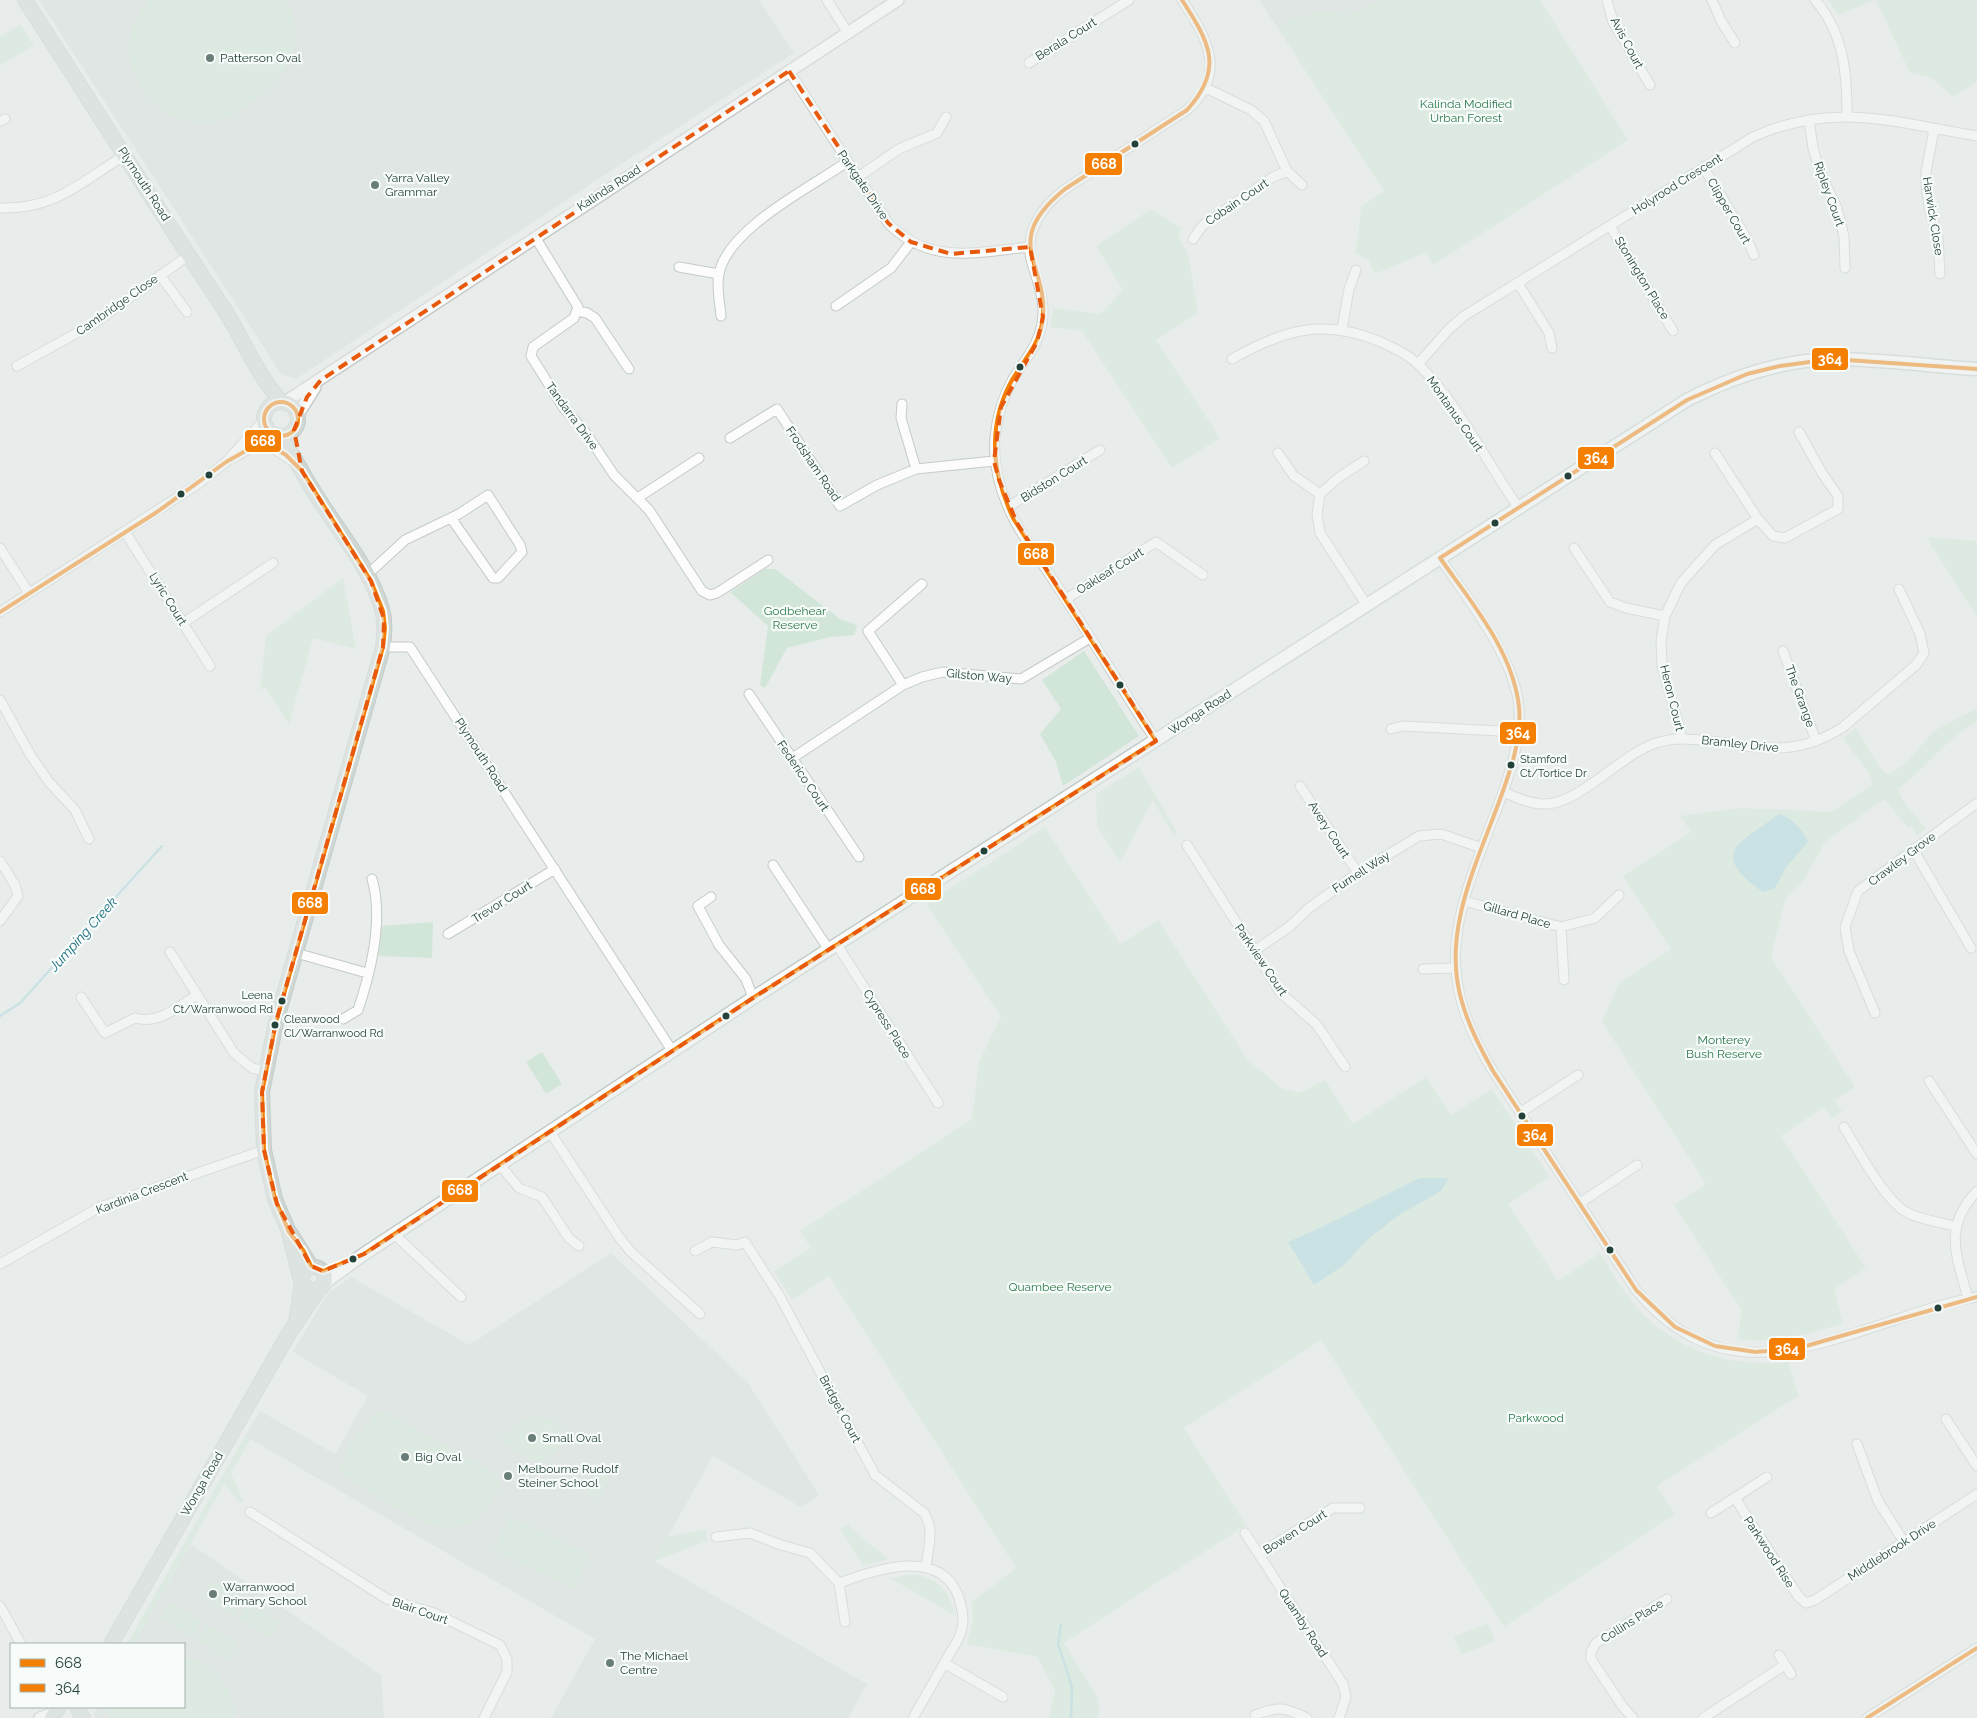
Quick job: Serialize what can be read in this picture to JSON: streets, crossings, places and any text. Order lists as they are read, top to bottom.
{
  "streets": {
    "main road": ["Plymouth Road", "Wonga Road"],
    "street": [
      "Berala Court",
      "Avis Court",
      "Holyrood Crescent",
      "Parkgate Drive",
      "Kalinda Road",
      "Ripley Court",
      "Cobain Court",
      "Clipper Court",
      "Harwick Close",
      "Stonington Place",
      "Cambridge Close",
      "Montanus Court",
      "Tandarra Drive",
      "Frodsham Road",
      "Bidston Court",
      "Oakleaf Court",
      "Lyric Court",
      "Gilston Way",
      "The Grange",
      "Heron Court",
      "Bramley Drive",
      "Federico Court",
      "Avery Court",
      "Crawley Grove",
      "Furnell Way",
      "Trevor Court",
      "Gillard Place",
      "Parkview Court",
      "Cypress Place",
      "Kardinia Crescent",
      "Bridget Court",
      "Bowen Court",
      "Middlebrook Drive",
      "Parkwood Rise",
      "Blair Court",
      "Collins Place",
      "Quamby Road"
    ]
  },
  "crossings": [
    ["Plymouth Road", "Kalinda Road"],
    ["Plymouth Road", "Cambridge Close"],
    ["Plymouth Road", "Wonga Road"],
    ["Plymouth Road", "Trevor Court"],
    ["Holyrood Crescent", "Ripley Court"],
    ["Holyrood Crescent", "Clipper Court"],
    ["Holyrood Crescent", "Harwick Close"],
    ["Holyrood Crescent", "Stonington Place"],
    ["Holyrood Crescent", "Montanus Court"],
    ["Parkgate Drive", "Kalinda Road"],
    ["Montanus Court", "Wonga Road"],
    ["Gilston Way", "Federico Court"],
    ["The Grange", "Bramley Drive"],
    ["Heron Court", "Bramley Drive"],
    ["Wonga Road", "Cypress Place"],
    ["Avery Court", "Furnell Way"],
    ["Furnell Way", "Parkview Court"],
    ["Bowen Court", "Quamby Road"],
    ["Middlebrook Drive", "Parkwood Rise"]
  ],
  "water": ["Jumping Creek"],
  "parks": [
    "Kalinda Modified Urban Forest",
    "Godbehear Reserve",
    "Monterey Bush Reserve",
    "Quambee Reserve",
    "Parkwood"
  ],
  "places": [
    "Patterson Oval",
    "Yarra Valley Grammar",
    "Stamford Ct/Tortice Dr",
    "Leena Ct/Warranwood Rd",
    "Clearwood Cl/Warranwood Rd",
    "Small Oval",
    "Big Oval",
    "Melbourne Rudolf Steiner School",
    "Warranwood Primary School",
    "The Michael Centre"
  ],
  "lines": ["transit line 668", "transit line 364"],
  "legend": ["668", "364"]
}
